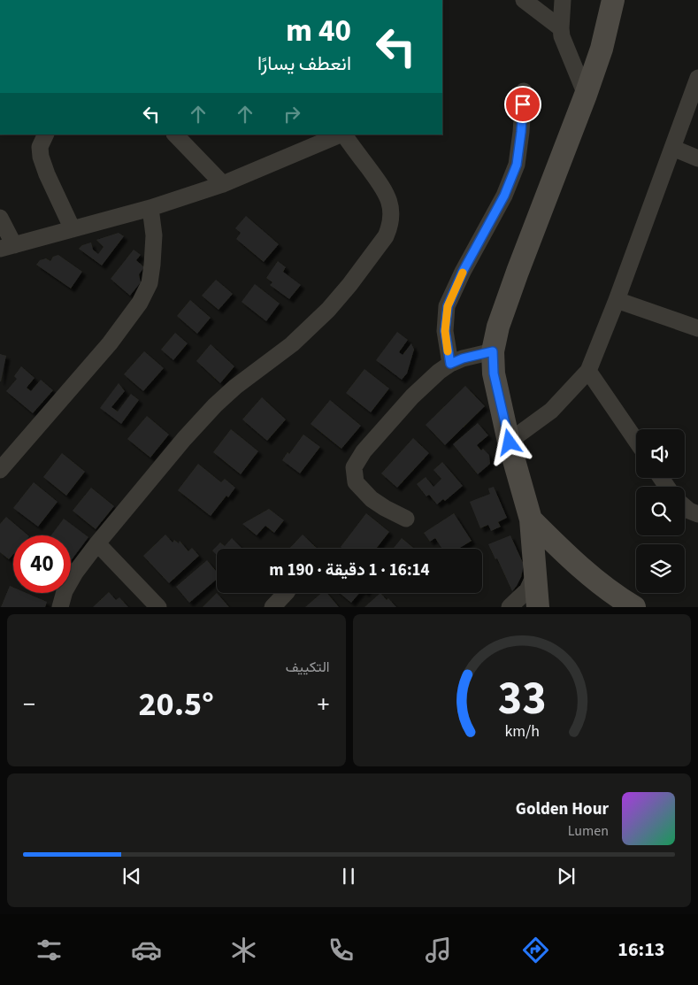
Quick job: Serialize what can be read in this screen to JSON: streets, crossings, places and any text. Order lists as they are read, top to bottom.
{
  "page": {
    "turn": ["40 m", "انعطف يسارًا"],
    "limit": "40",
    "trip": "16:14 · 1 دقيقة · 190 m",
    "tile": "التكييف",
    "heat": ["−", "20.5°", "+"],
    "song": ["Golden Hour", "Lumen"],
    "tabs": "16:13",
    "gauge": ["33", "km/h"]
  }
}
